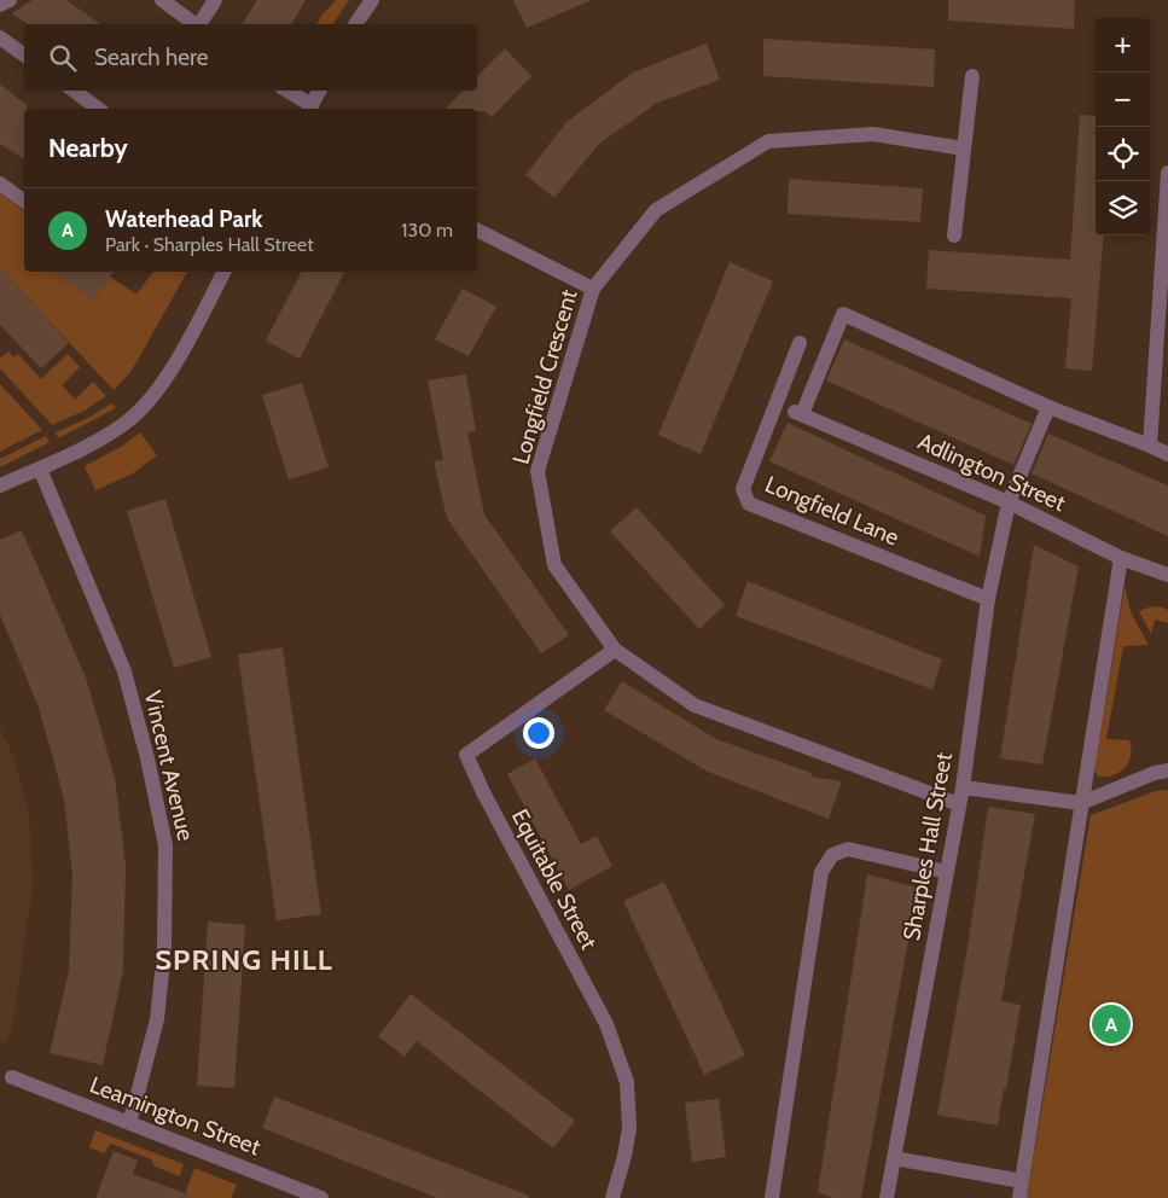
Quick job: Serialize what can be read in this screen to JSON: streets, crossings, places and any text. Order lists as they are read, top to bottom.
{
  "streets": {
    "street": [
      "Longfield Crescent",
      "Adlington Street",
      "Longfield Lane",
      "Vincent Avenue",
      "Sharples Hall Street",
      "Equitable Street",
      "Leamington Street"
    ]
  },
  "crossings": [
    ["Longfield Crescent", "Sharples Hall Street"],
    ["Longfield Crescent", "Equitable Street"],
    ["Adlington Street", "Sharples Hall Street"],
    ["Longfield Lane", "Sharples Hall Street"],
    ["Vincent Avenue", "Leamington Street"]
  ],
  "districts": ["SPRING HILL"],
  "page": {
    "map_buttons": ["+", "−"],
    "search": "Search here",
    "heading": "Nearby",
    "list": [
      {
        "mark": "A",
        "name": "Waterhead Park",
        "note": "Park · Sharples Hall Street",
        "value": "130 m"
      }
    ],
    "pins": "A"
  }
}
